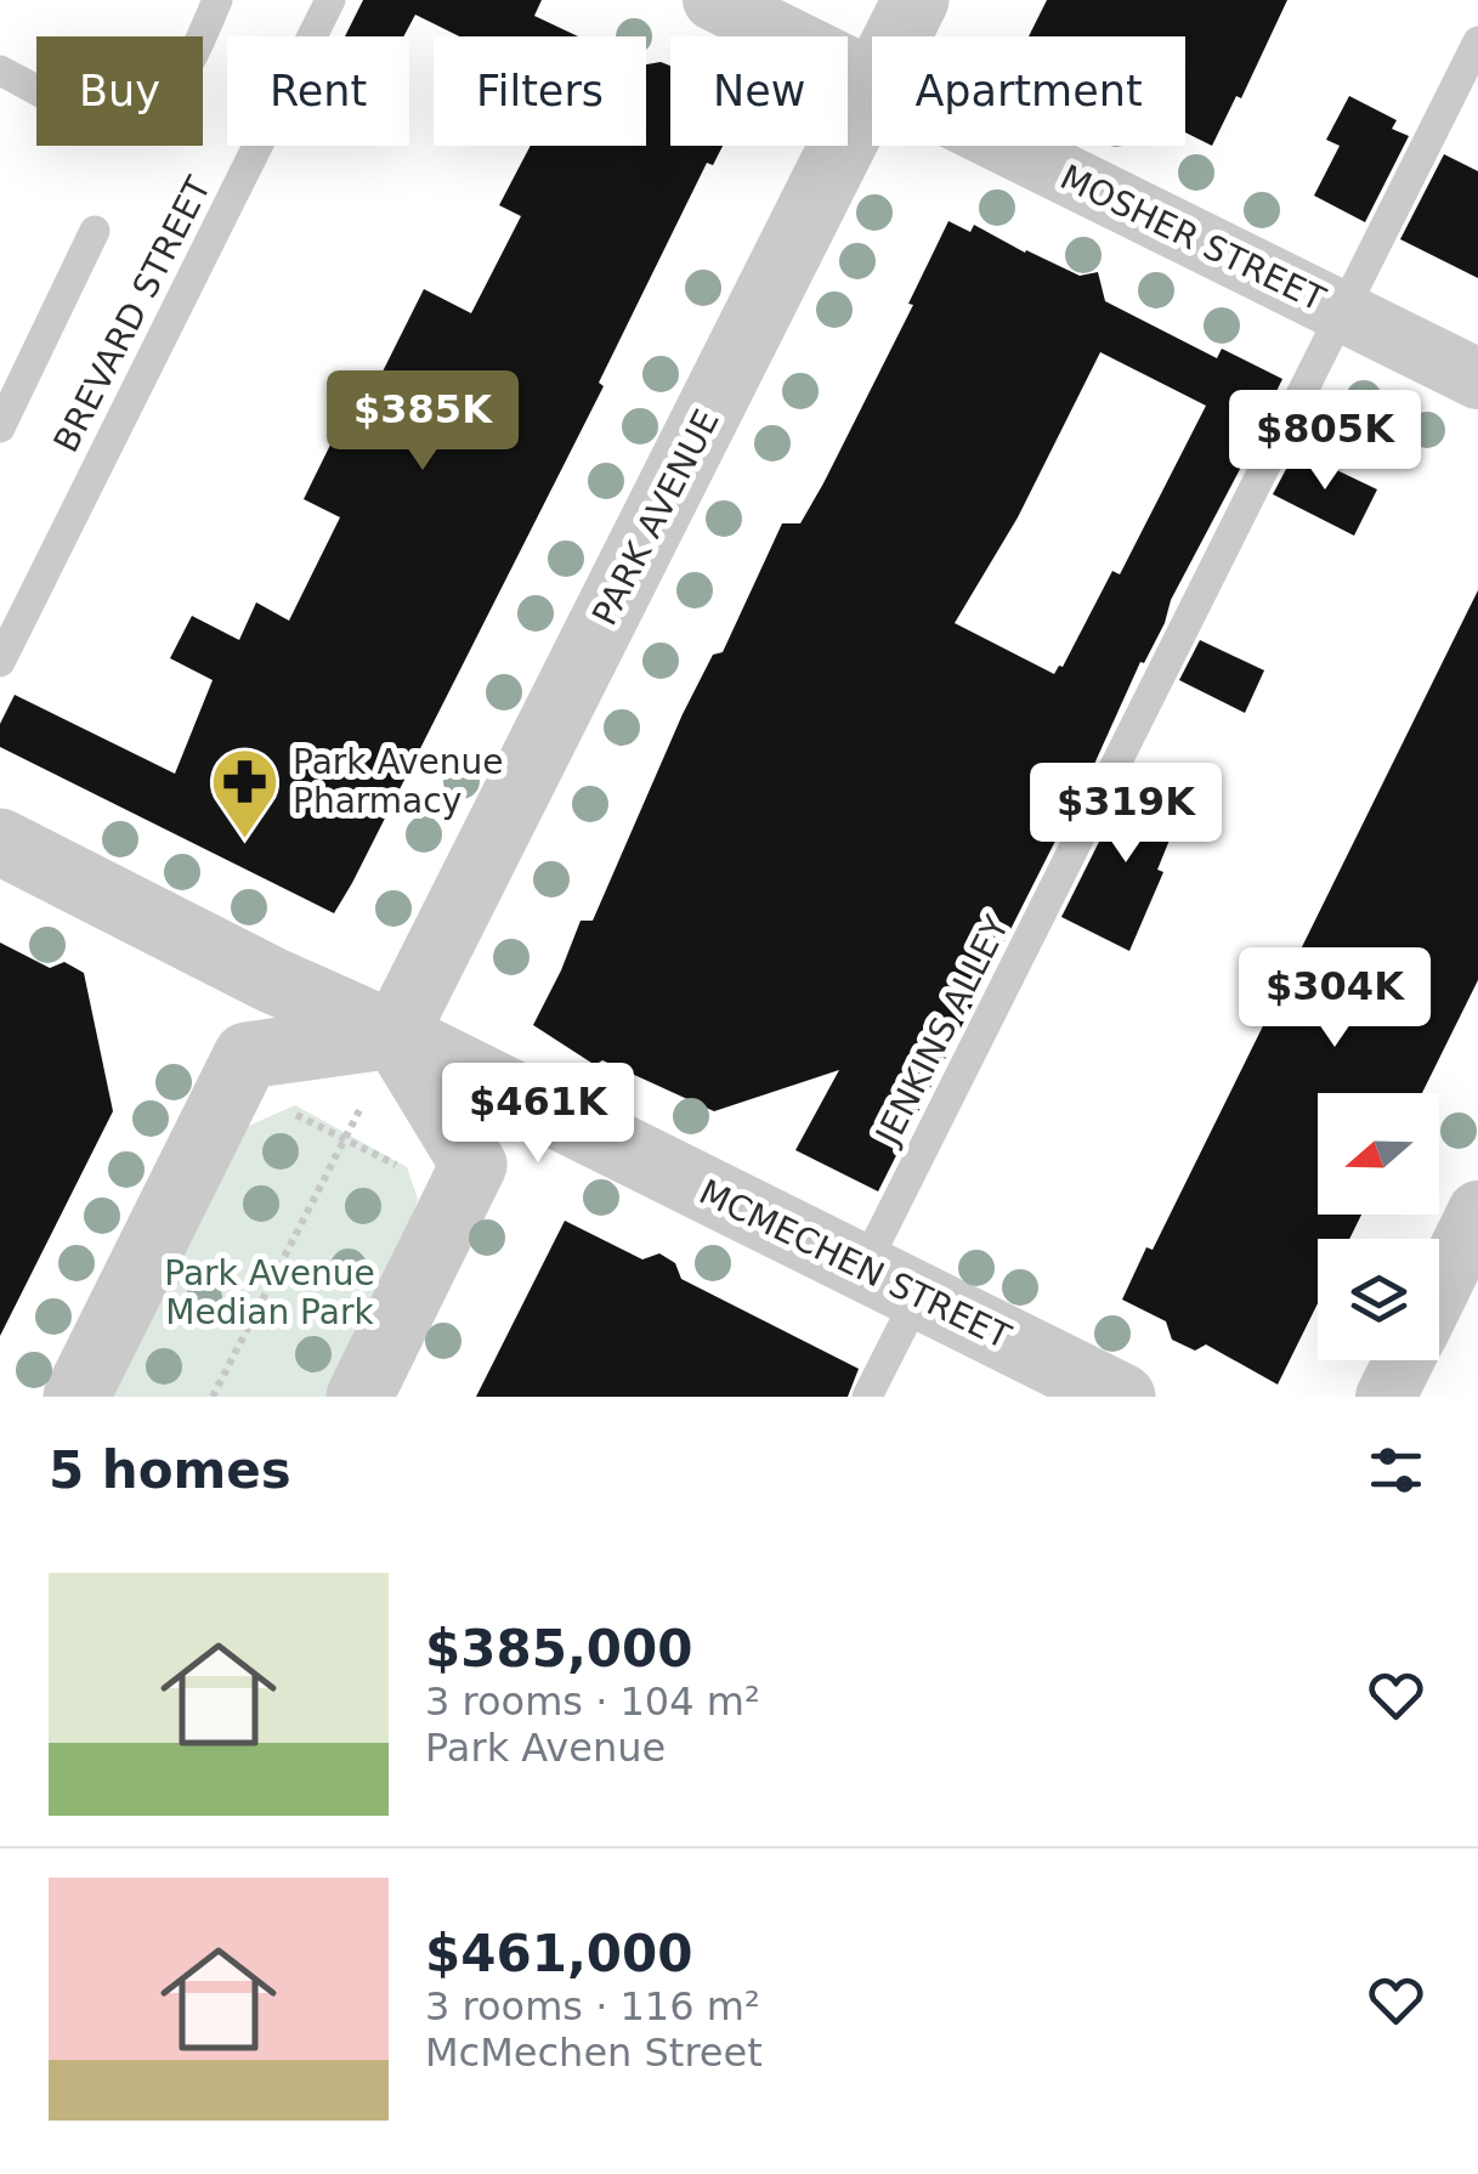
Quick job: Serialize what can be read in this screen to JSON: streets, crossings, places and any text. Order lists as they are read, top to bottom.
{
  "streets": {
    "street": ["MOSHER STREET", "PARK AVENUE", "MCMECHEN STREET"],
    "lane": ["BREVARD STREET", "JENKINS ALLEY"]
  },
  "crossings": [
    ["MOSHER STREET", "JENKINS ALLEY"],
    ["PARK AVENUE", "MCMECHEN STREET"],
    ["JENKINS ALLEY", "MCMECHEN STREET"]
  ],
  "parks": ["Park Avenue Median Park"],
  "places": {
    "pharmacy": ["Park Avenue Pharmacy"]
  },
  "north": "left",
  "page": {
    "chip": [
      "Buy",
      "Rent",
      "Filters",
      "New",
      "Apartment"
    ],
    "price": [
      "$385K",
      "$805K",
      "$319K",
      "$304K",
      "$461K"
    ],
    "heading": "5 homes",
    "list": [
      {
        "name": "$385,000",
        "note": "3 rooms · 104 m² · Park Avenue"
      },
      {
        "name": "$461,000",
        "note": "3 rooms · 116 m² · McMechen Street"
      }
    ]
  }
}
